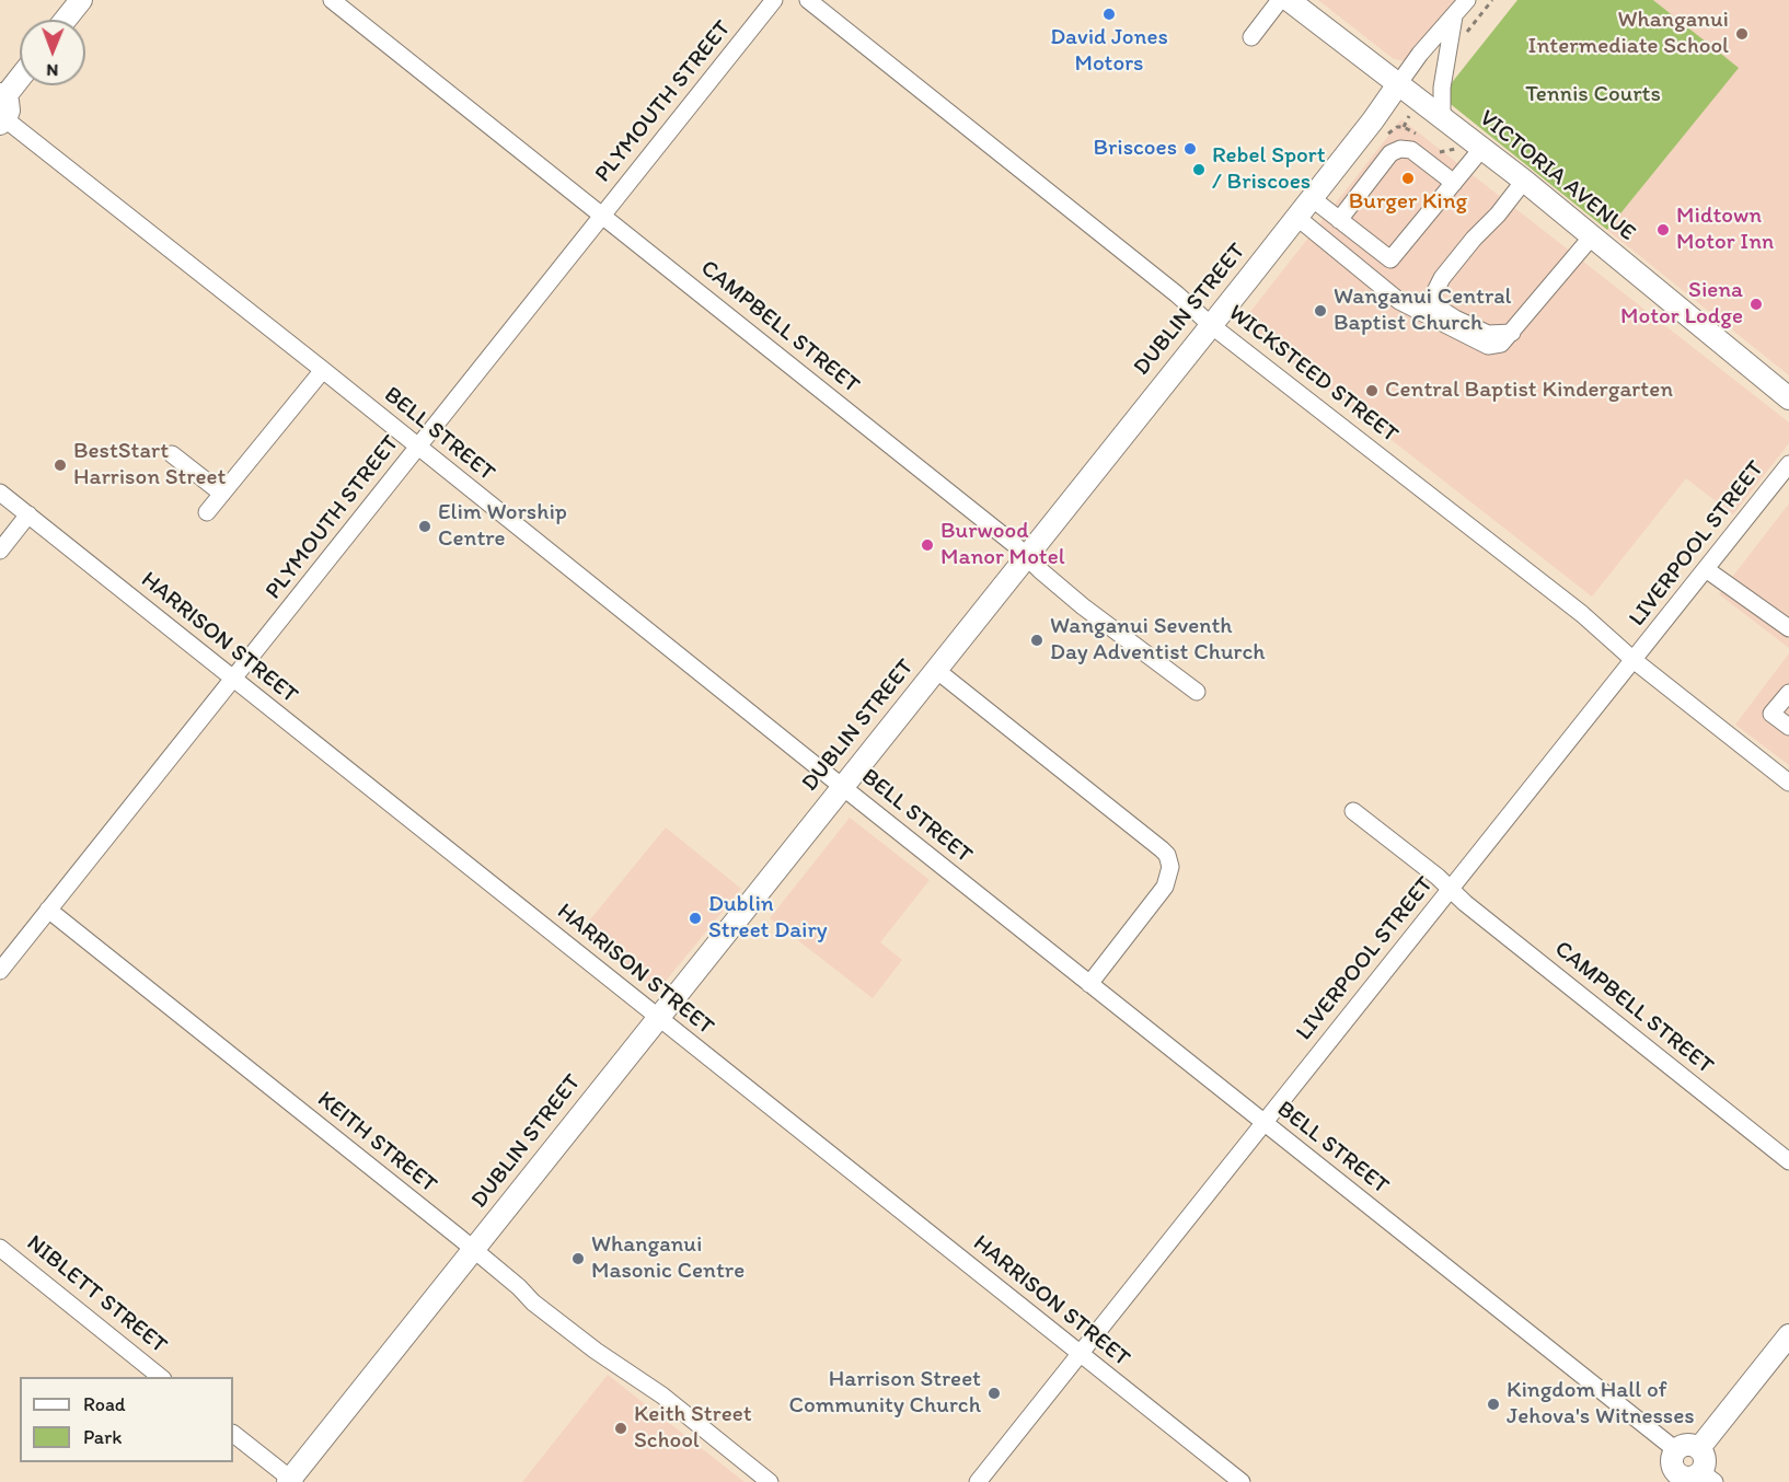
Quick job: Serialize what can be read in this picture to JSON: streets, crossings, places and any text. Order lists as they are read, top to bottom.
{
  "streets": {
    "main road": ["VICTORIA AVENUE", "DUBLIN STREET"],
    "street": [
      "PLYMOUTH STREET",
      "CAMPBELL STREET",
      "WICKSTEED STREET",
      "BELL STREET",
      "LIVERPOOL STREET",
      "HARRISON STREET",
      "KEITH STREET",
      "NIBLETT STREET"
    ]
  },
  "crossings": [
    ["PLYMOUTH STREET", "CAMPBELL STREET"],
    ["PLYMOUTH STREET", "BELL STREET"],
    ["PLYMOUTH STREET", "HARRISON STREET"],
    ["PLYMOUTH STREET", "KEITH STREET"],
    ["VICTORIA AVENUE", "DUBLIN STREET"],
    ["DUBLIN STREET", "CAMPBELL STREET"],
    ["DUBLIN STREET", "WICKSTEED STREET"],
    ["DUBLIN STREET", "BELL STREET"],
    ["DUBLIN STREET", "HARRISON STREET"],
    ["DUBLIN STREET", "KEITH STREET"],
    ["CAMPBELL STREET", "LIVERPOOL STREET"],
    ["WICKSTEED STREET", "LIVERPOOL STREET"],
    ["BELL STREET", "LIVERPOOL STREET"],
    ["LIVERPOOL STREET", "HARRISON STREET"]
  ],
  "parks": ["Tennis Courts"],
  "places": [
    "David Jones Motors",
    "Whanganui Intermediate School",
    "Briscoes",
    "Rebel Sport / Briscoes",
    "Burger King",
    "Midtown Motor Inn",
    "Siena Motor Lodge",
    "Wanganui Central Baptist Church",
    "Central Baptist Kindergarten",
    "BestStart Harrison Street",
    "Elim Worship Centre",
    "Burwood Manor Motel",
    "Wanganui Seventh Day Adventist Church",
    "Dublin Street Dairy",
    "Whanganui Masonic Centre",
    "Harrison Street Community Church",
    "Kingdom Hall of Jehova's Witnesses",
    "Keith Street School"
  ],
  "legend": ["Road", "Park"],
  "north": "bottom"
}
